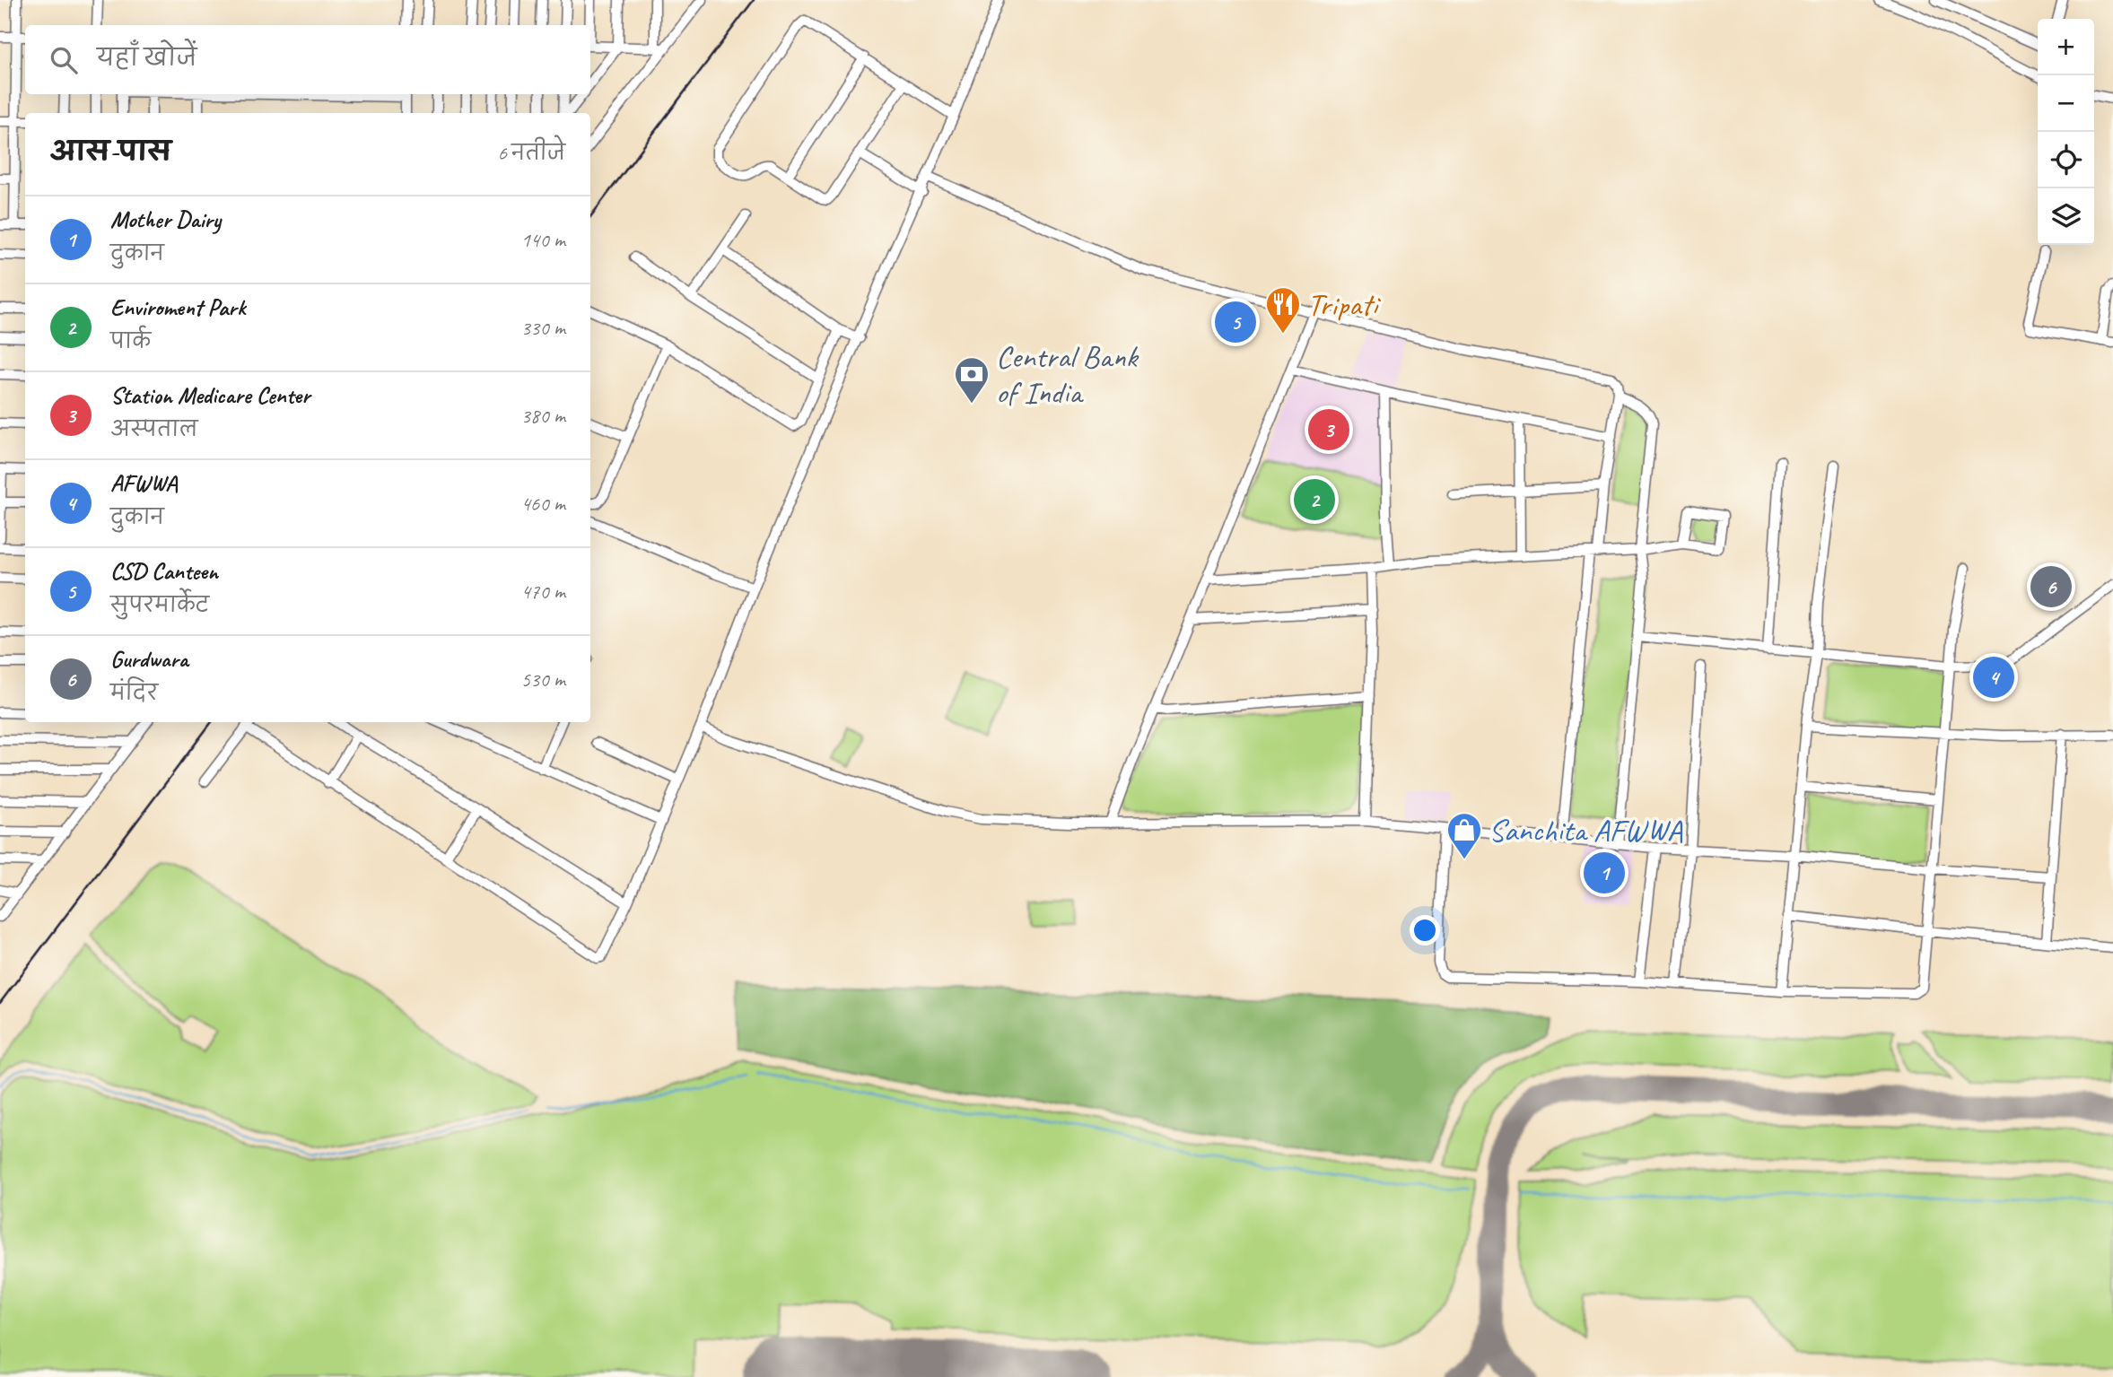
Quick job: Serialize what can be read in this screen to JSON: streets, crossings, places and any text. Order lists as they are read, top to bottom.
{
  "places": {
    "restaurant": ["Tripati"],
    "bank": ["Central Bank of India"],
    "shop": ["Sanchita AFWWA"]
  },
  "page": {
    "map_buttons": ["+", "−"],
    "search": "यहाँ खोजें",
    "heading": ["आस-पास", "6 नतीजे"],
    "list": [
      {
        "mark": "1",
        "name": "Mother Dairy",
        "note": "दुकान",
        "value": "140 m"
      },
      {
        "mark": "2",
        "name": "Enviroment Park",
        "note": "पार्क",
        "value": "330 m"
      },
      {
        "mark": "3",
        "name": "Station Medicare Center",
        "note": "अस्पताल",
        "value": "380 m"
      },
      {
        "mark": "4",
        "name": "AFWWA",
        "note": "दुकान",
        "value": "460 m"
      },
      {
        "mark": "5",
        "name": "CSD Canteen",
        "note": "सुपरमार्केट",
        "value": "470 m"
      },
      {
        "mark": "6",
        "name": "Gurdwara",
        "note": "मंदिर",
        "value": "530 m"
      }
    ],
    "pins": [
      "5",
      "3",
      "2",
      "6",
      "4",
      "1"
    ]
  }
}
